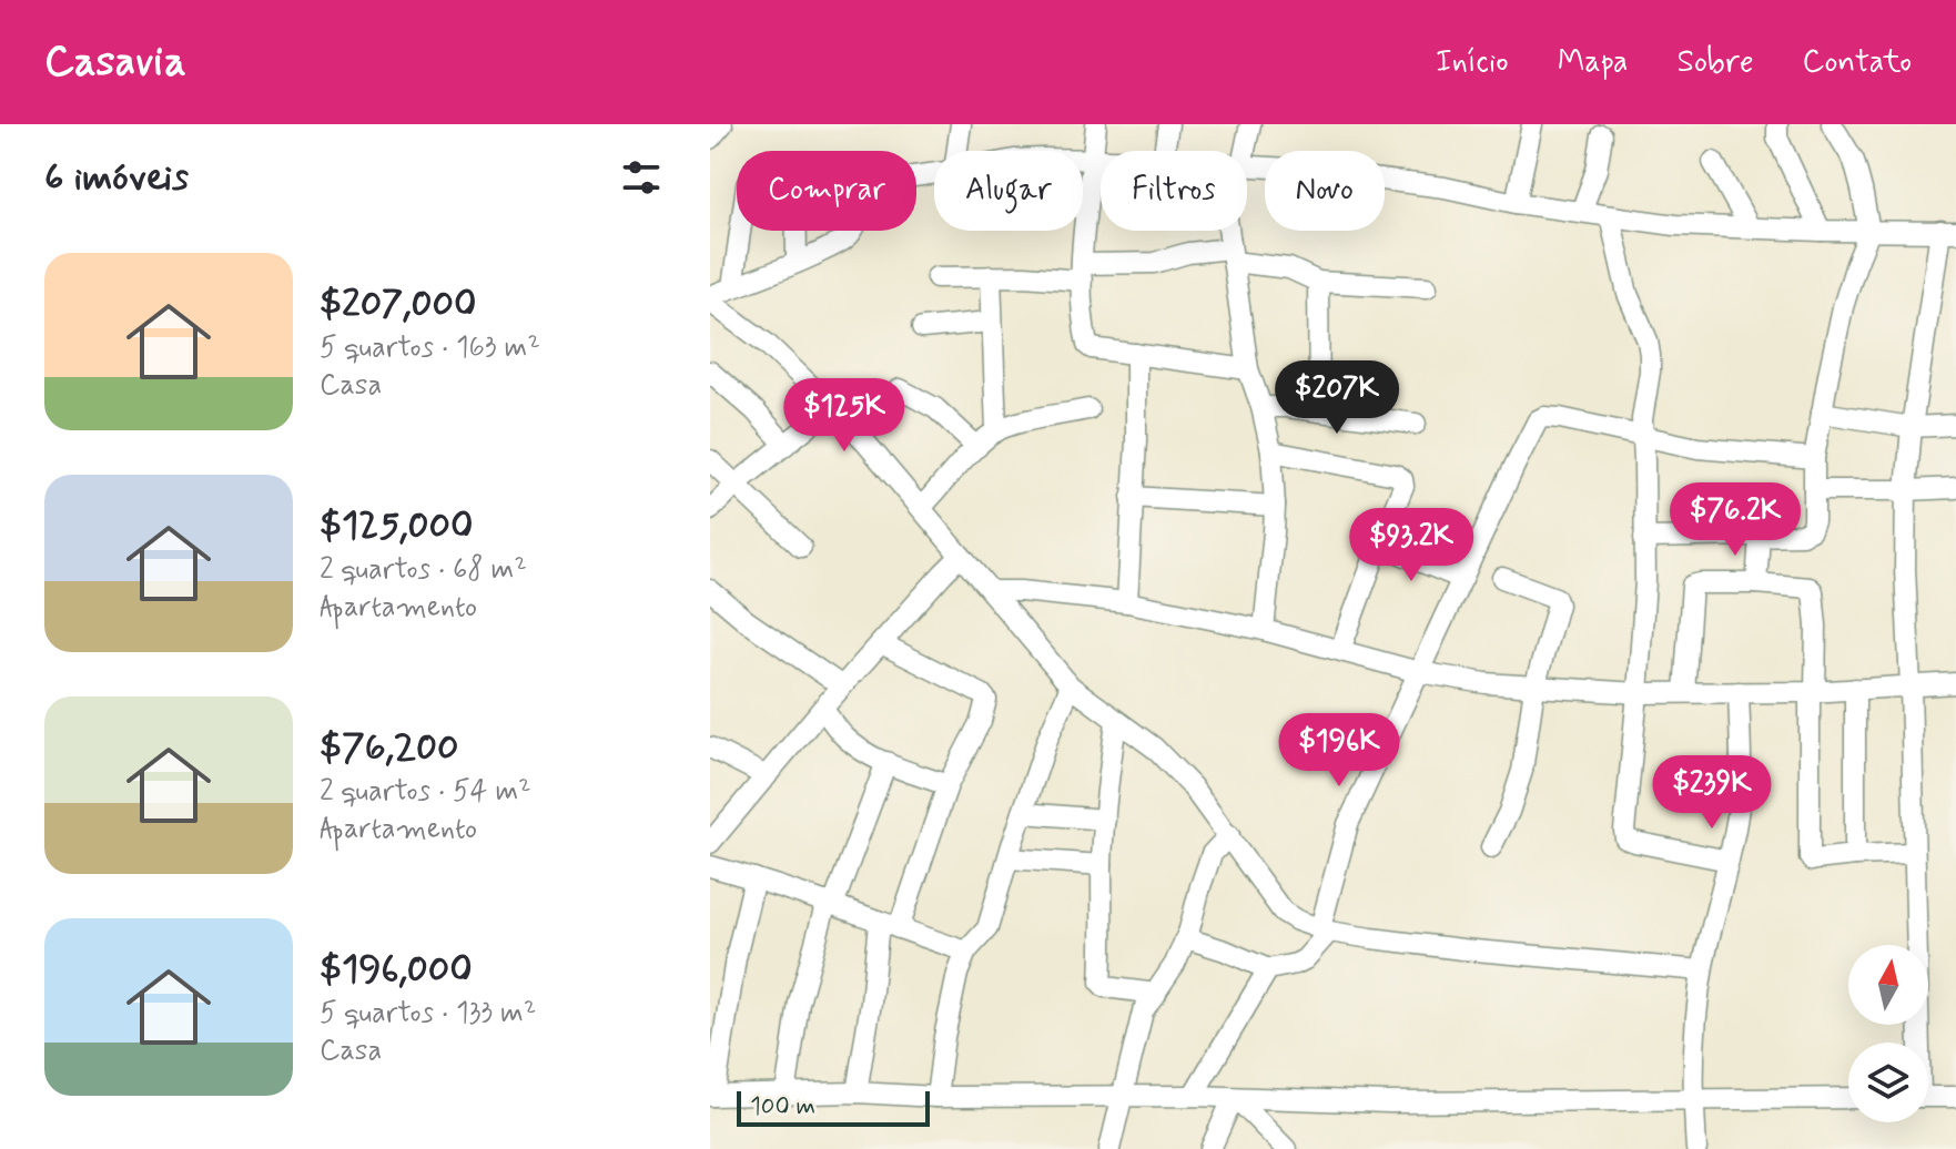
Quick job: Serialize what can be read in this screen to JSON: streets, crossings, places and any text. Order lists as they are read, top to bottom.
{
  "scale_bar": "100 m",
  "north": "top",
  "page": {
    "header": "Casavia",
    "nav": [
      "Início",
      "Mapa",
      "Sobre",
      "Contato"
    ],
    "heading": "6 imóveis",
    "chip": [
      "Comprar",
      "Alugar",
      "Filtros",
      "Novo"
    ],
    "list": [
      {
        "name": "$207,000",
        "note": "5 quartos · 163 m² · Casa"
      },
      {
        "name": "$125,000",
        "note": "2 quartos · 68 m² · Apartamento"
      },
      {
        "name": "$76,200",
        "note": "2 quartos · 54 m² · Apartamento"
      },
      {
        "name": "$196,000",
        "note": "5 quartos · 133 m² · Casa"
      }
    ],
    "price": [
      "$207K",
      "$125K",
      "$76.2K",
      "$93.2K",
      "$196K",
      "$239K"
    ],
    "scale": "100 m"
  }
}
